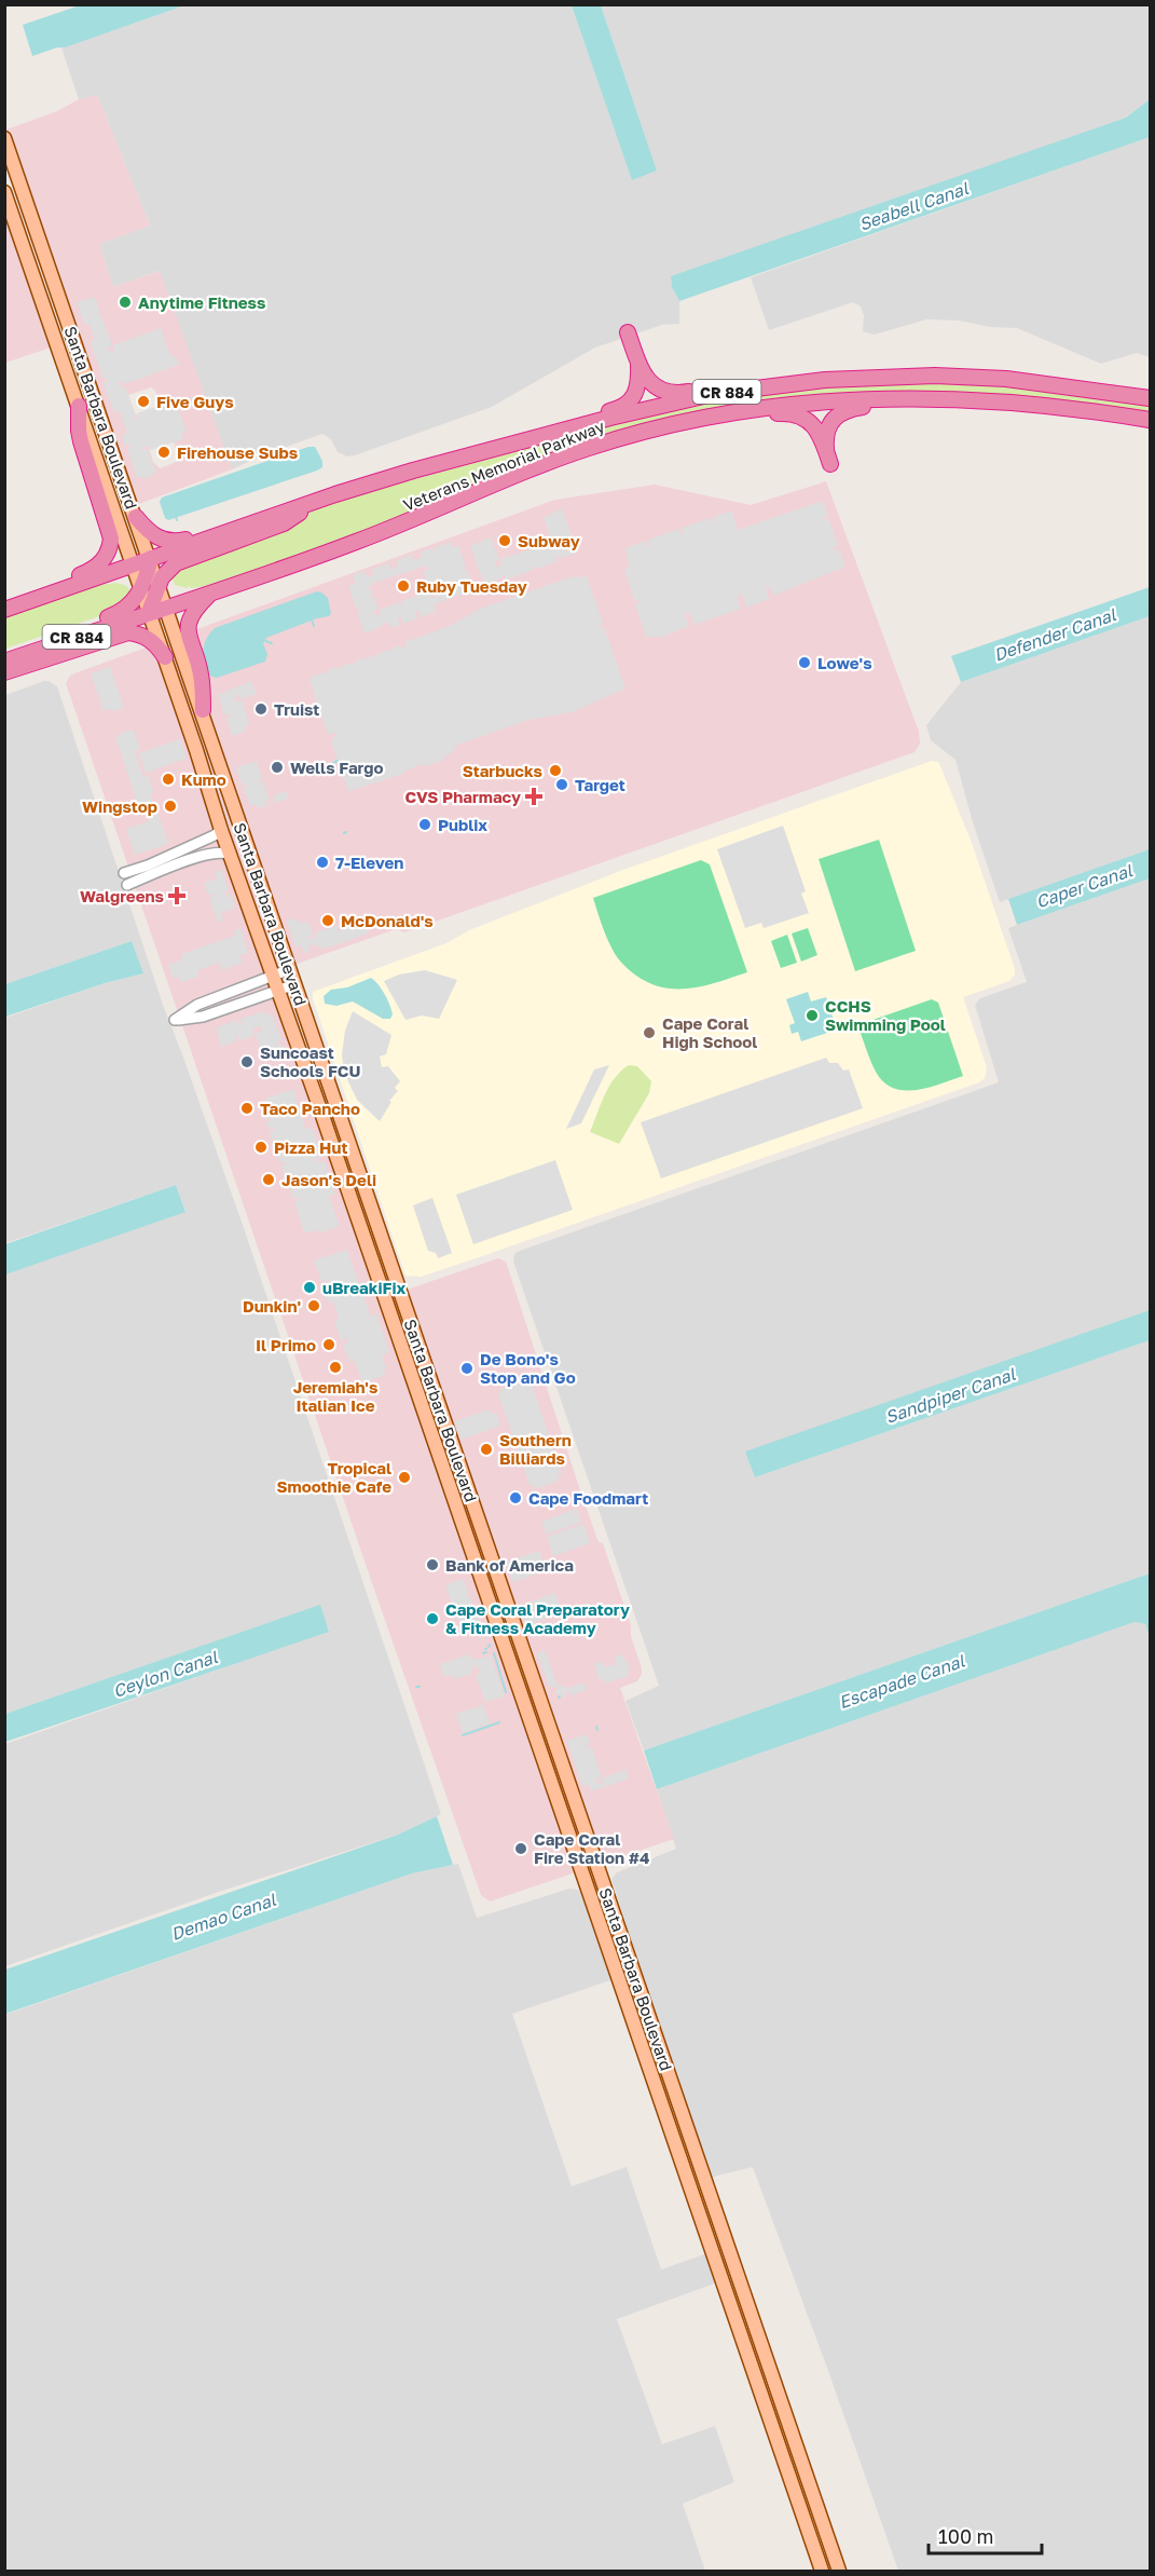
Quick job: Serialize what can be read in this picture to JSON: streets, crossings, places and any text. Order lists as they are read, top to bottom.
{
  "streets": {
    "highway": ["CR 884", "Veterans Memorial Parkway"],
    "main road": ["Santa Barbara Boulevard"]
  },
  "crossings": [
    ["Santa Barbara Boulevard", "Veterans Memorial Parkway"]
  ],
  "water": [
    "Seabell Canal",
    "Defender Canal",
    "Caper Canal",
    "Sandpiper Canal",
    "Ceylon Canal",
    "Escapade Canal",
    "Demao Canal"
  ],
  "places": {
    "other": [
      "Anytime Fitness",
      "Five Guys",
      "Firehouse Subs",
      "Subway",
      "Ruby Tuesday",
      "Lowe's",
      "Truist",
      "Wells Fargo",
      "Starbucks",
      "Kumo",
      "Target",
      "Wingstop",
      "Publix",
      "7-Eleven",
      "McDonald's",
      "CCHS Swimming Pool",
      "Cape Coral High School",
      "Suncoast Schools FCU",
      "Taco Pancho",
      "Pizza Hut",
      "Jason's Deli",
      "uBreakiFix",
      "Dunkin'",
      "Il Primo",
      "Jeremiah's Italian Ice",
      "De Bono's Stop and Go",
      "Southern Billiards",
      "Tropical Smoothie Cafe",
      "Cape Foodmart",
      "Bank of America",
      "Cape Coral Preparatory & Fitness Academy",
      "Cape Coral Fire Station #4"
    ],
    "health": ["CVS Pharmacy", "Walgreens"]
  },
  "scale_bar": "100 m"
}
